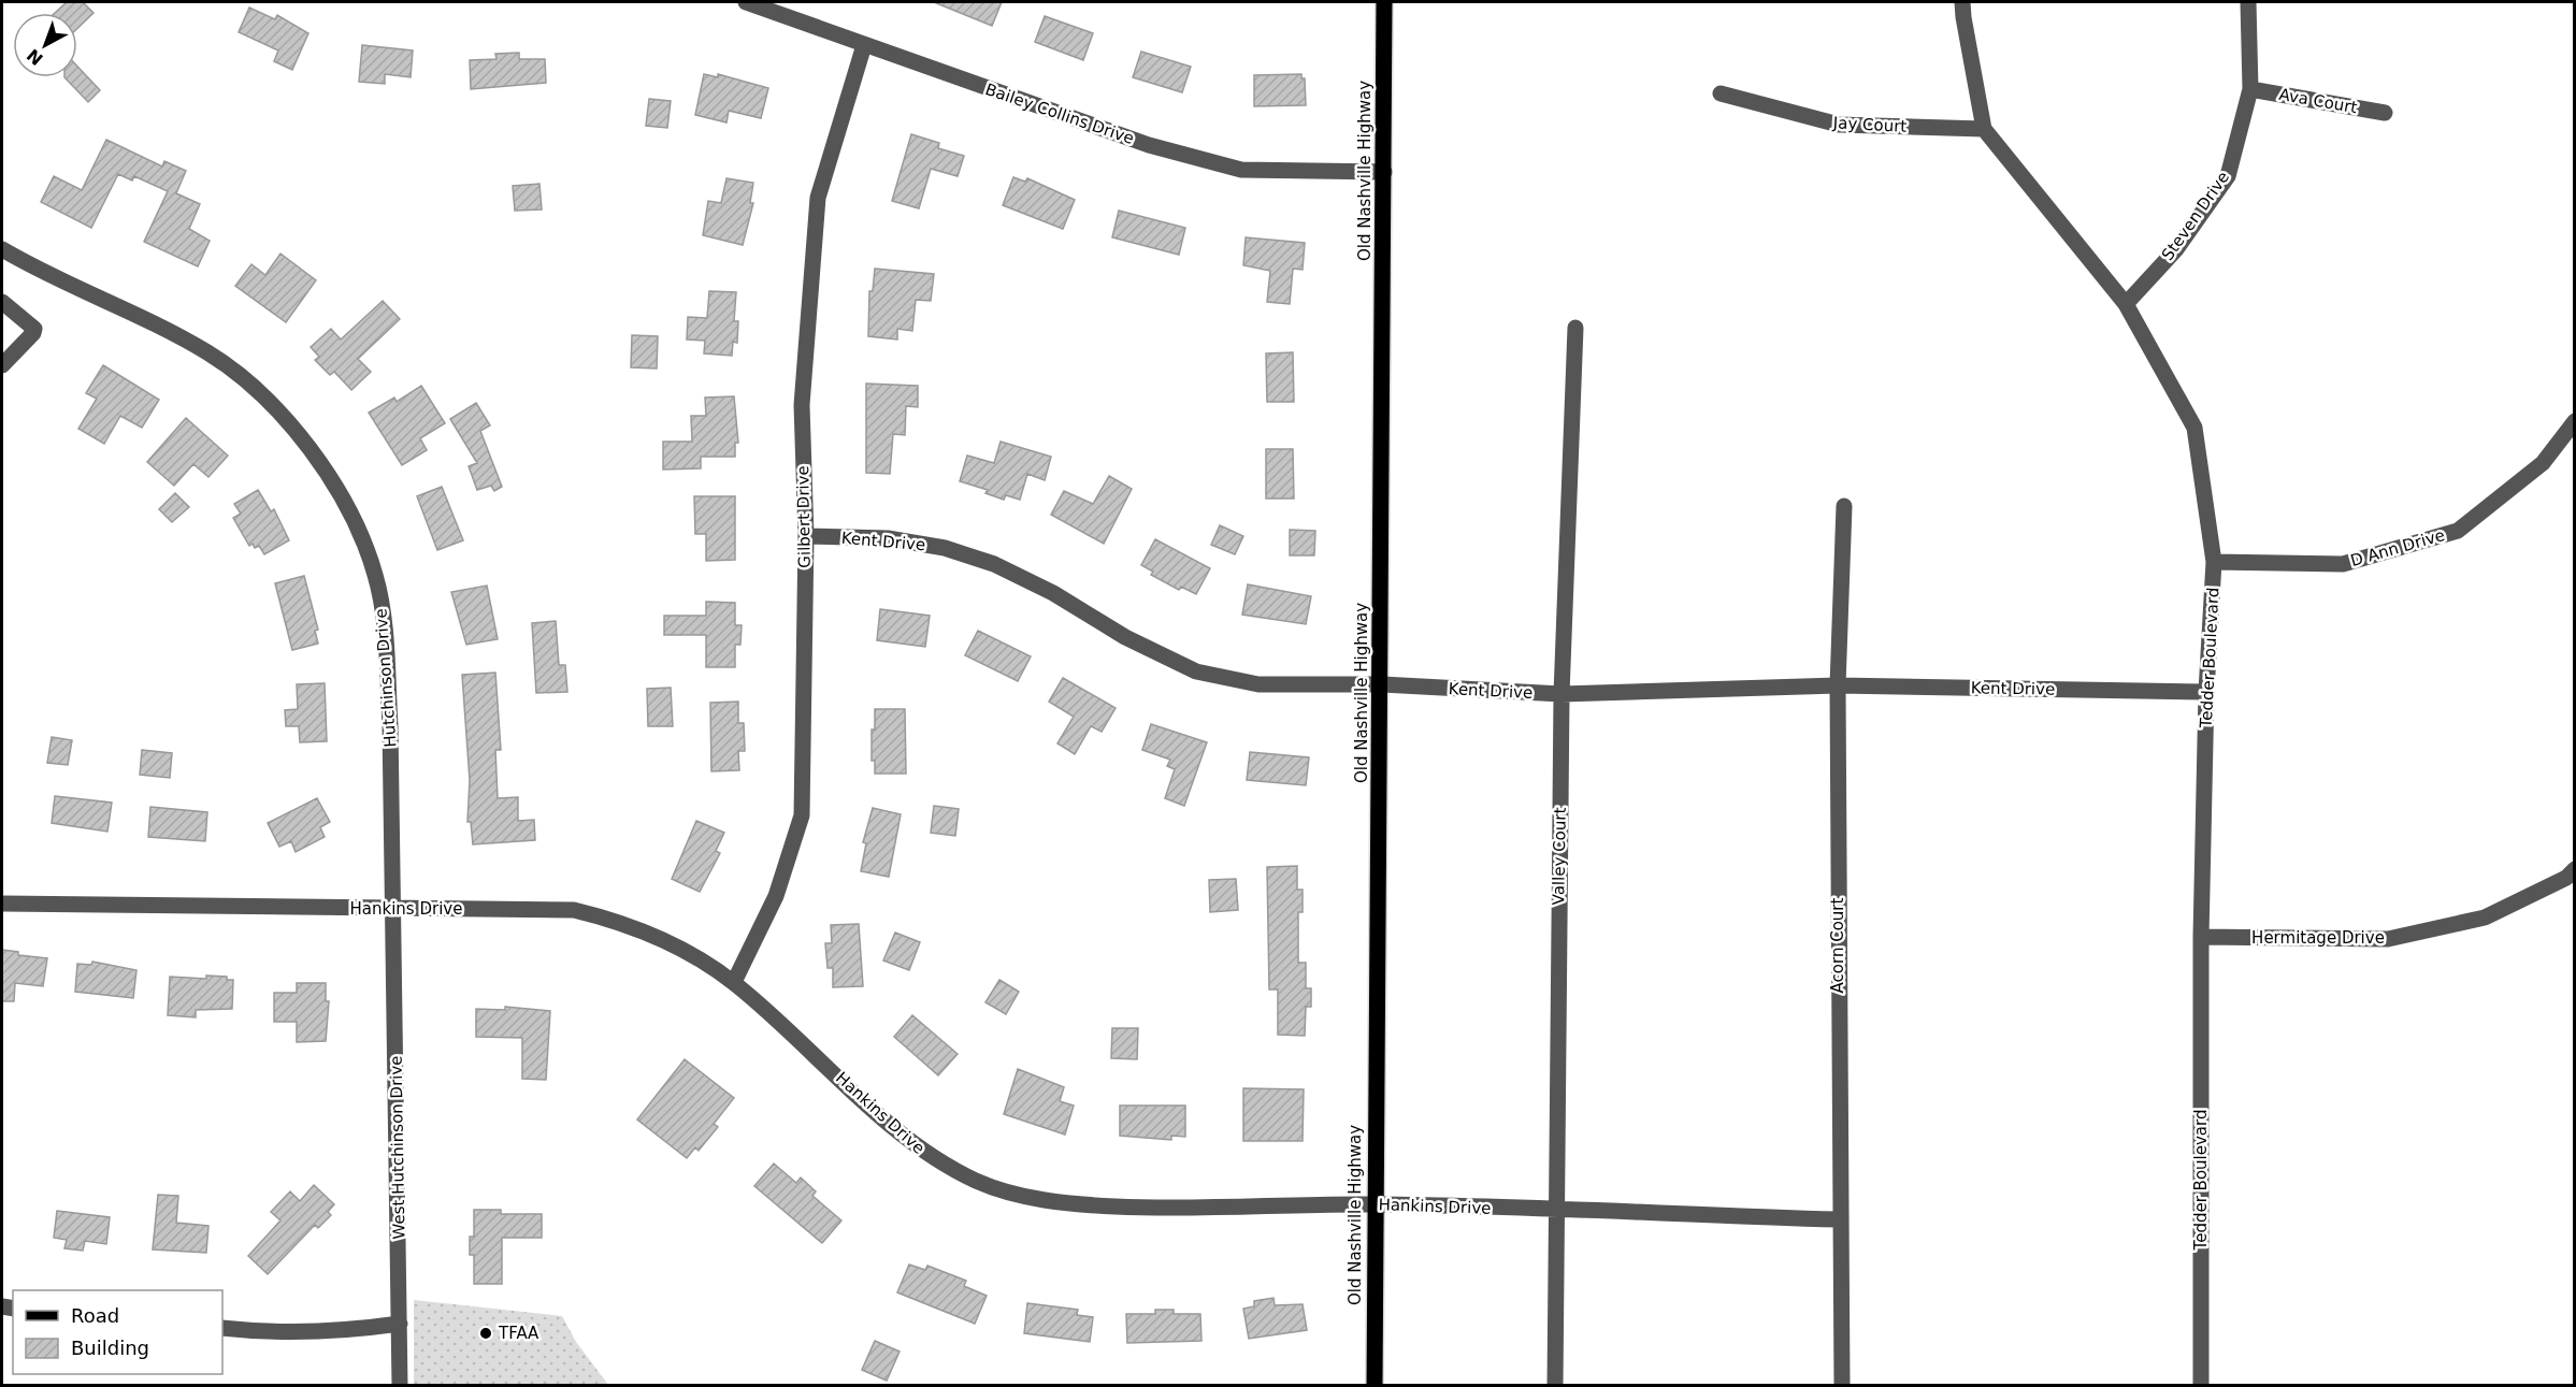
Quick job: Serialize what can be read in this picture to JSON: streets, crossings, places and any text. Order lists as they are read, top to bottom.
{
  "streets": {
    "main road": ["Old Nashville Highway"],
    "street": [
      "Ava Court",
      "Bailey Collins Drive",
      "Jay Court",
      "Steven Drive",
      "Gilbert Drive",
      "Kent Drive",
      "D Ann Drive",
      "Tedder Boulevard",
      "Hutchinson Drive",
      "Valley Court",
      "Hankins Drive",
      "Hermitage Drive",
      "Acorn Court",
      "West Hutchinson Drive"
    ]
  },
  "crossings": [
    ["Ava Court", "Steven Drive"],
    ["Bailey Collins Drive", "Old Nashville Highway"],
    ["Bailey Collins Drive", "Gilbert Drive"],
    ["Jay Court", "Tedder Boulevard"],
    ["Old Nashville Highway", "Kent Drive"],
    ["Old Nashville Highway", "Hankins Drive"],
    ["Steven Drive", "Tedder Boulevard"],
    ["Gilbert Drive", "Kent Drive"],
    ["Gilbert Drive", "Hankins Drive"],
    ["Kent Drive", "Tedder Boulevard"],
    ["Kent Drive", "Valley Court"],
    ["Kent Drive", "Acorn Court"],
    ["D Ann Drive", "Tedder Boulevard"],
    ["Tedder Boulevard", "Hermitage Drive"],
    ["Hutchinson Drive", "Hankins Drive"],
    ["Hutchinson Drive", "West Hutchinson Drive"],
    ["Valley Court", "Hankins Drive"],
    ["Hankins Drive", "Acorn Court"],
    ["Hankins Drive", "West Hutchinson Drive"]
  ],
  "places": ["TFAA"],
  "legend": ["Road", "Building"],
  "north": "bottom left"
}
